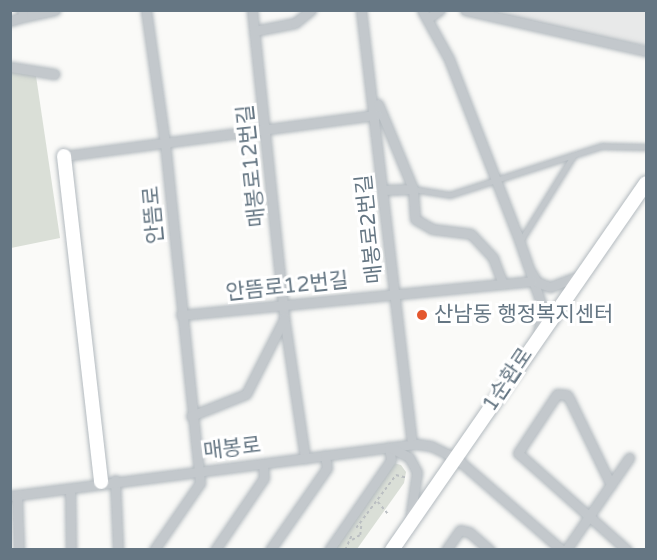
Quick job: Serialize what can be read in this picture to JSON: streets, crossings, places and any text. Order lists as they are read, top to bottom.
{
  "streets": {
    "main road": ["1순환로"],
    "street": [
      "매봉로12번길",
      "안뜸로",
      "매봉로2번길",
      "안뜸로12번길",
      "매봉로"
    ]
  },
  "crossings": [
    ["매봉로12번길", "안뜸로12번길"],
    ["매봉로12번길", "매봉로"],
    ["안뜸로", "안뜸로12번길"],
    ["안뜸로", "매봉로"],
    ["매봉로2번길", "안뜸로12번길"],
    ["매봉로2번길", "매봉로"],
    ["1순환로", "매봉로"]
  ],
  "places": ["산남동 행정복지센터"]
}
